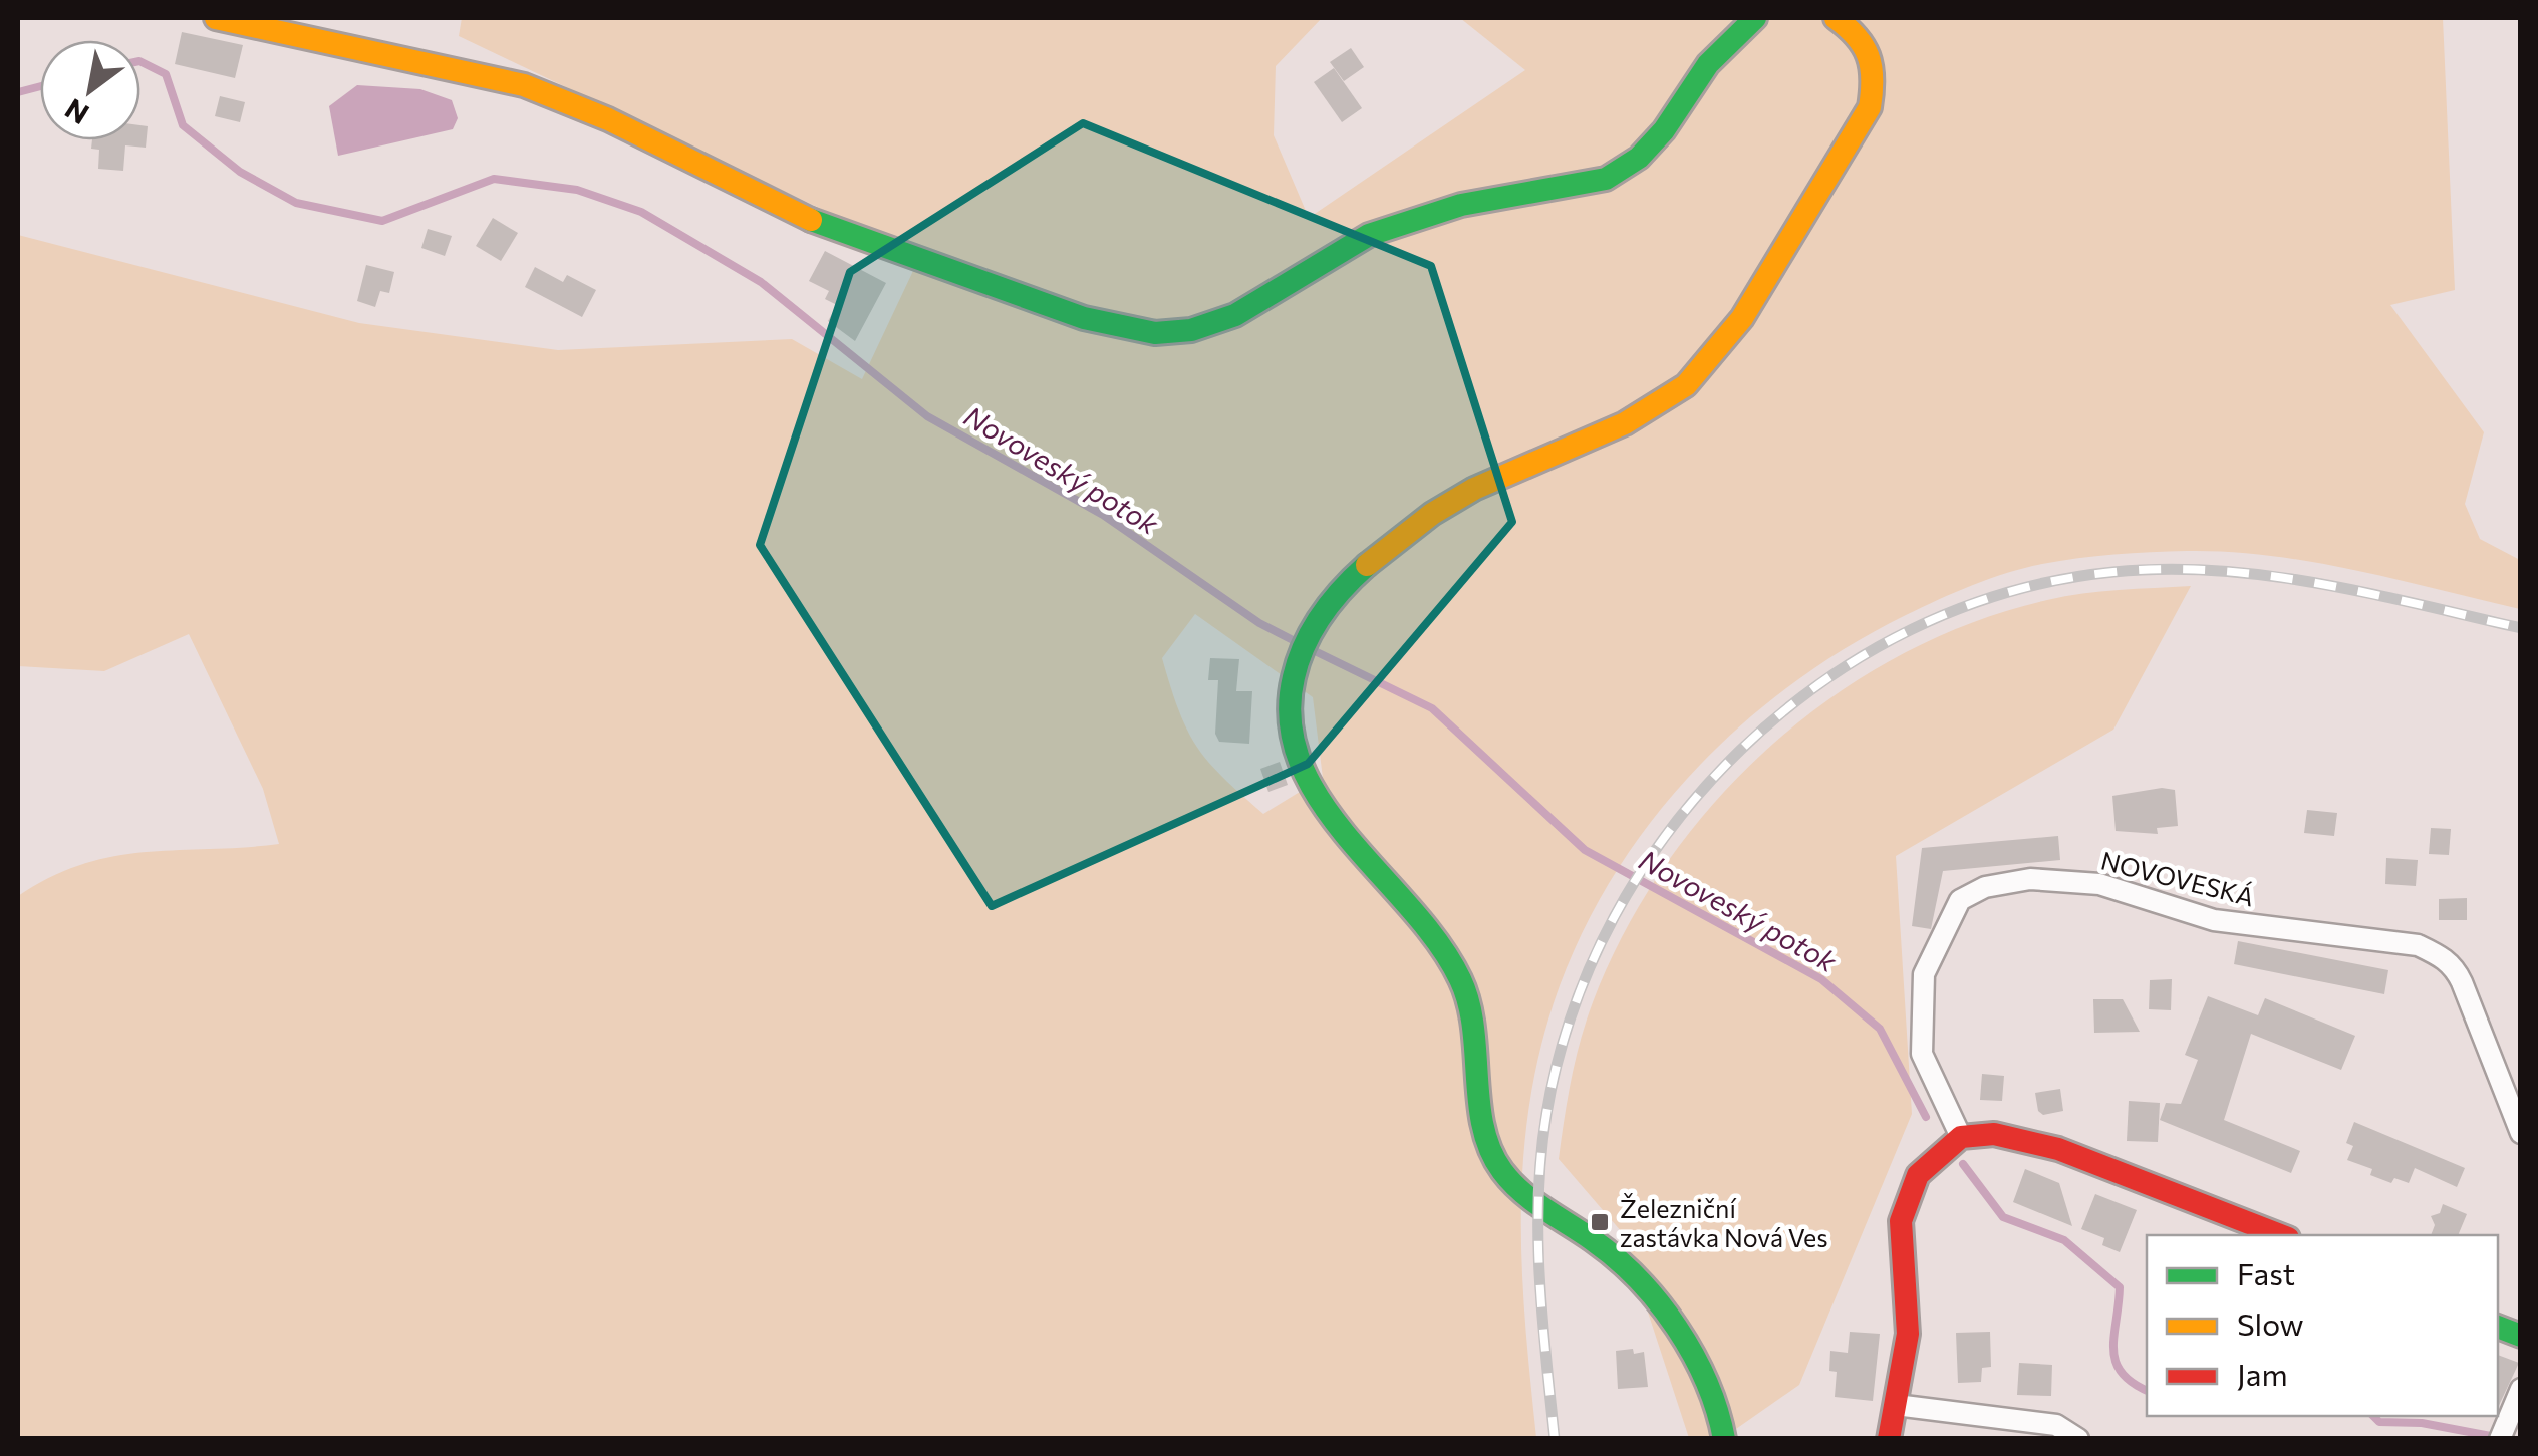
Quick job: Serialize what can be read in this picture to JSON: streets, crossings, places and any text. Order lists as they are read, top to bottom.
{
  "streets": {
    "street": ["NOVOVESKÁ"]
  },
  "water": ["Novoveský potok"],
  "places": {
    "transit": ["Železniční zastávka Nová Ves"]
  },
  "legend": ["Fast", "Slow", "Jam"],
  "north": "bottom left"
}
